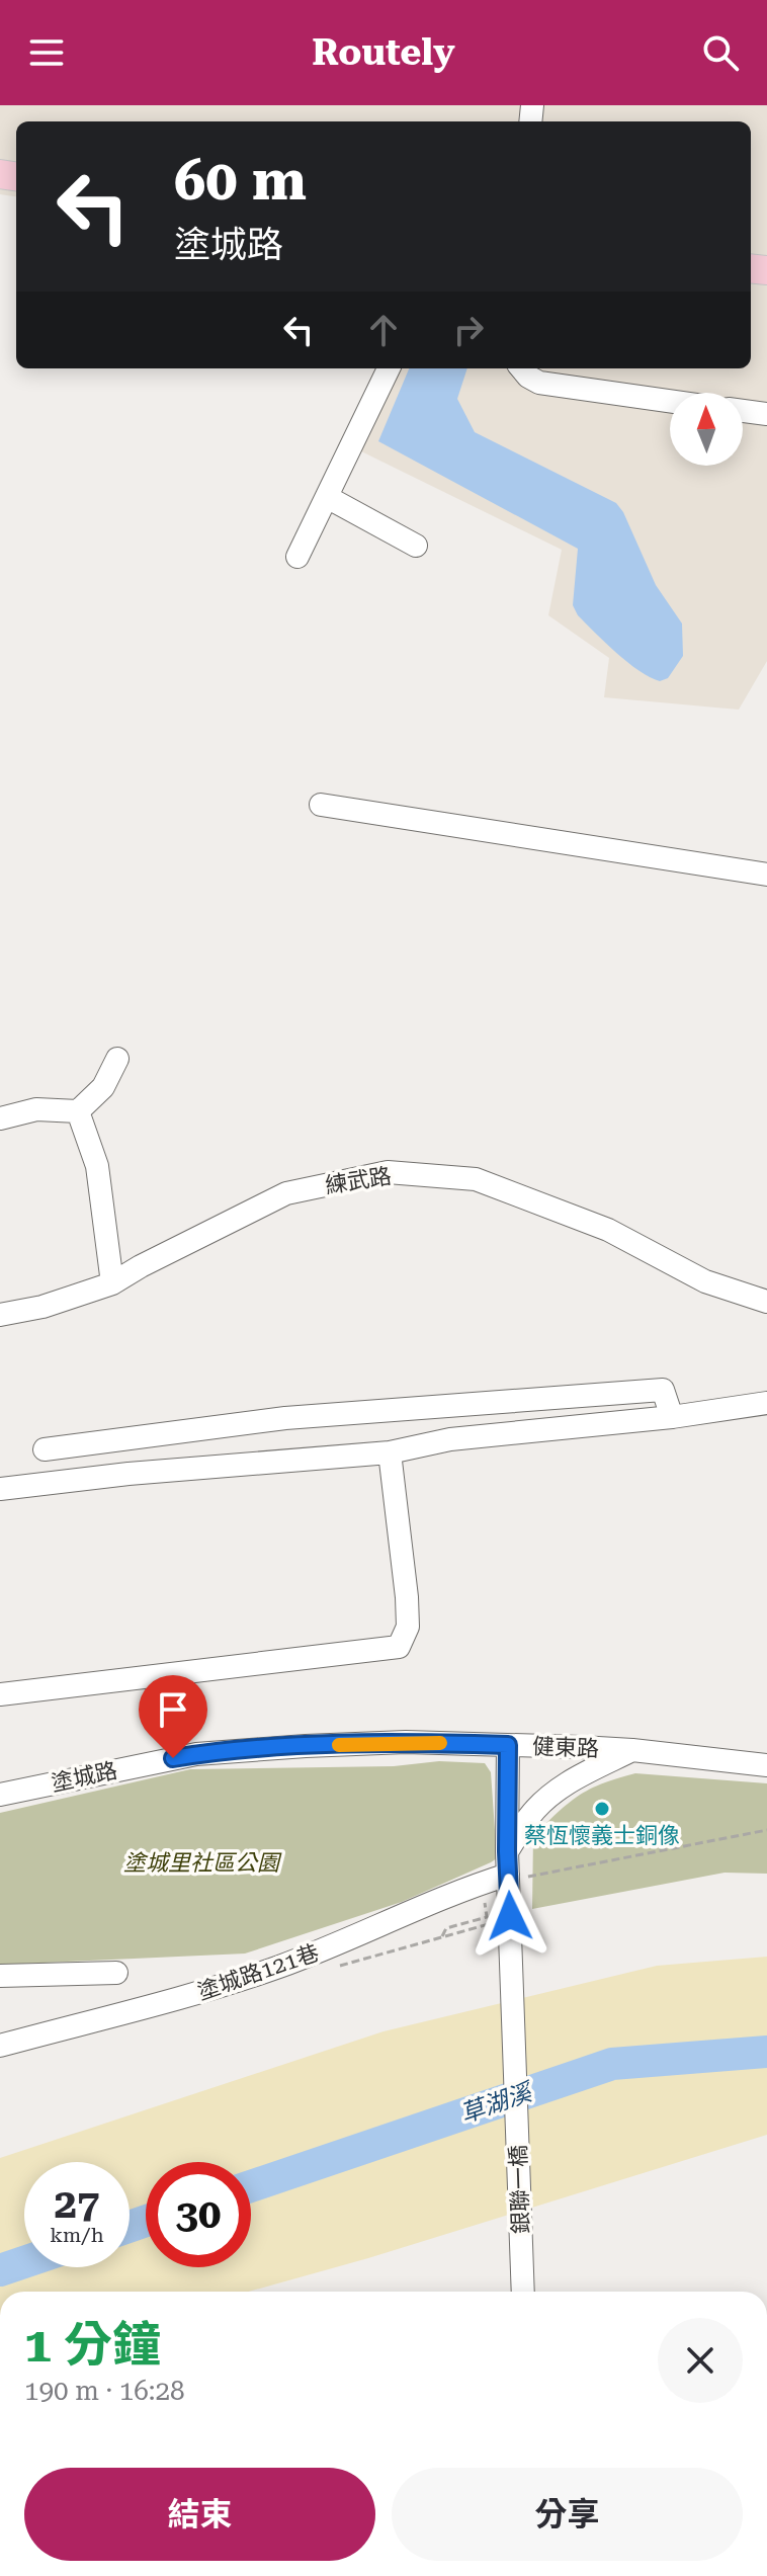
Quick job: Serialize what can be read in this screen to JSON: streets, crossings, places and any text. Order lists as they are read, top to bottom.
{
  "streets": {
    "street": [
      "練武路",
      "健東路",
      "塗城路",
      "塗城路121巷",
      "銀聯一橋"
    ]
  },
  "crossings": [
    ["健東路", "塗城路"],
    ["健東路", "塗城路121巷"],
    ["健東路", "銀聯一橋"],
    ["塗城路121巷", "銀聯一橋"]
  ],
  "water": ["草湖溪"],
  "parks": ["塗城里社區公園"],
  "places": ["蔡恆懷義士銅像"],
  "north": "top",
  "page": {
    "header": "Routely",
    "turn": ["60 m", "塗城路"],
    "speed": "27 km/h",
    "limit": "30",
    "heading": ["1 分鐘", "190 m · 16:28"],
    "buttons": ["結束", "分享"]
  }
}
